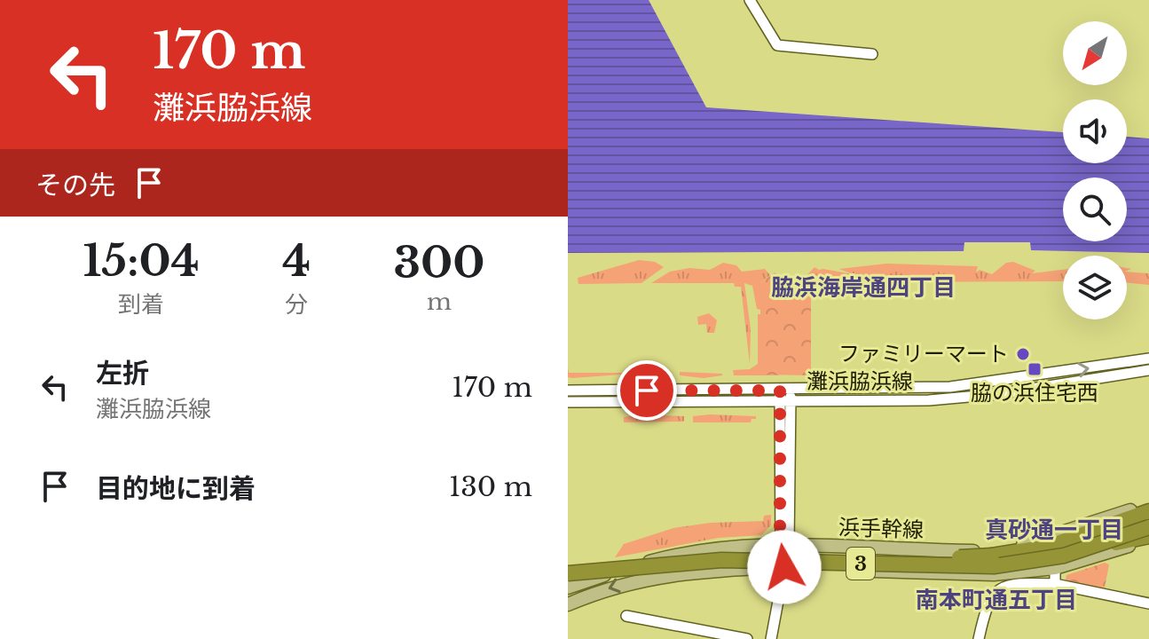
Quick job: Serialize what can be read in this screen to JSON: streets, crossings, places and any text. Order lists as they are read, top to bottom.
{
  "streets": {
    "highway": ["3"],
    "main road": ["浜手幹線"],
    "street": ["灘浜脇浜線"]
  },
  "districts": ["脇浜海岸通四丁目", "真砂通一丁目", "南本町通五丁目"],
  "places": {
    "other": ["ファミリーマート"],
    "transit": ["脇の浜住宅西"]
  },
  "north": "bottom left",
  "page": {
    "turn": ["170 m", "灘浜脇浜線"],
    "then": "その先",
    "eta": [
      "15:04",
      "到着",
      "4",
      "分",
      "300",
      "m"
    ],
    "list": [
      {
        "name": "左折",
        "note": "灘浜脇浜線",
        "value": "170 m"
      },
      {
        "name": "目的地に到着",
        "value": "130 m"
      }
    ]
  }
}
